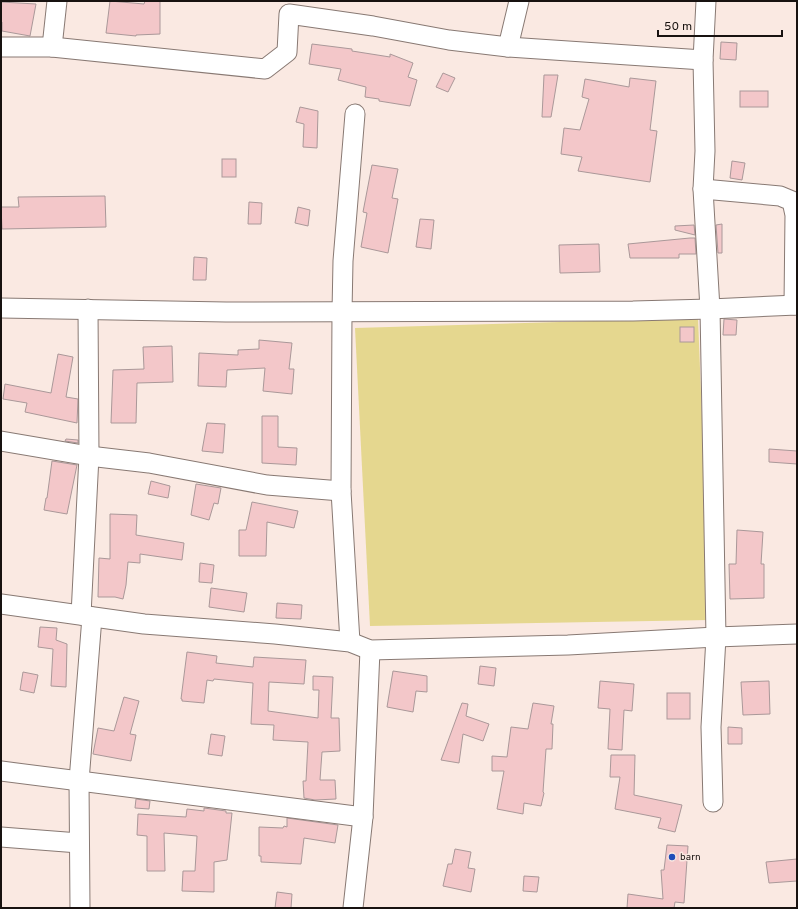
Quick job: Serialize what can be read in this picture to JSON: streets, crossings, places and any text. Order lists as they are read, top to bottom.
{
  "places": ["barn"],
  "scale_bar": "50 m"
}
